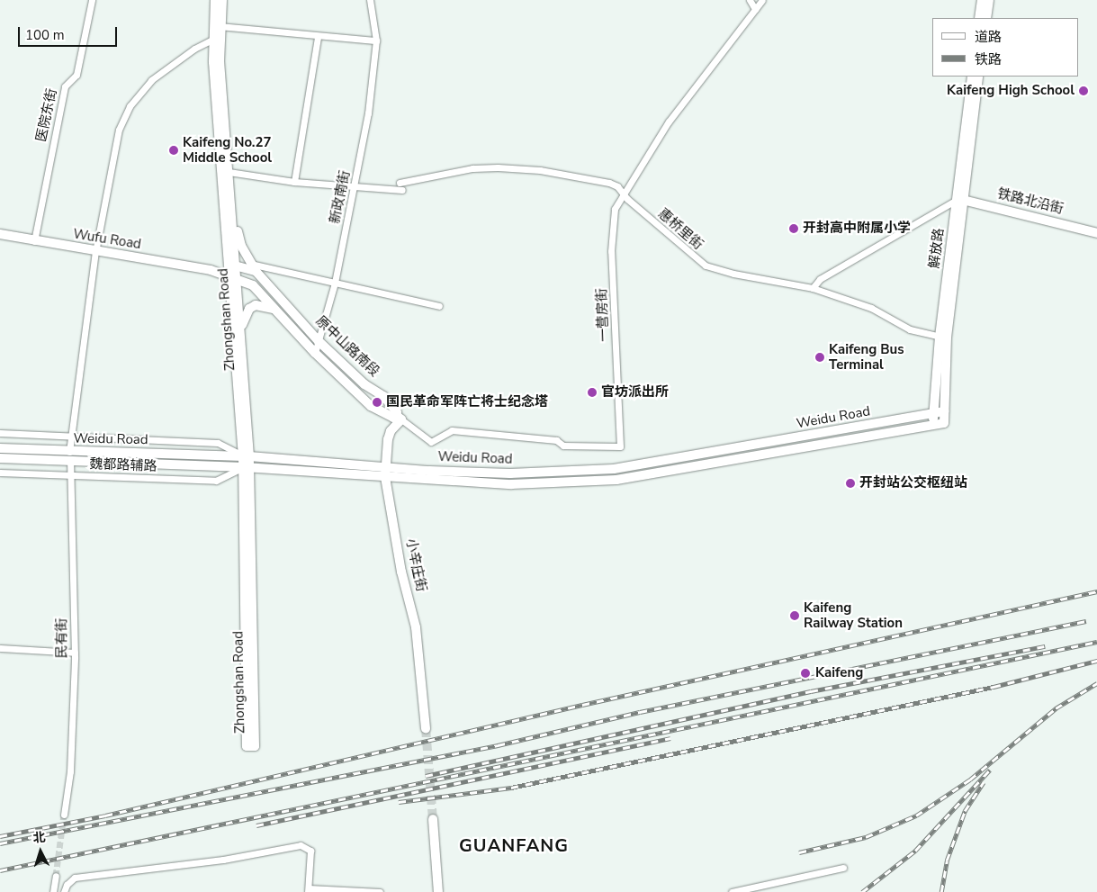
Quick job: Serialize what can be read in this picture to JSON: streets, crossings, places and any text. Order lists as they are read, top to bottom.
{
  "streets": {
    "main road": [
      "铁路北沿街",
      "Wufu Road",
      "解放路",
      "Zhongshan Road",
      "原中山路南段",
      "Weidu Road",
      "小辛庄街"
    ],
    "street": [
      "医院东街",
      "新政南街",
      "惠桥里街",
      "一营房街",
      "魏都路辅路",
      "民有街"
    ]
  },
  "crossings": [
    ["医院东街", "Wufu Road"],
    ["新政南街", "原中山路南段"],
    ["铁路北沿街", "解放路"],
    ["惠桥里街", "解放路"],
    ["惠桥里街", "一营房街"],
    ["Wufu Road", "原中山路南段"],
    ["解放路", "Weidu Road"],
    ["一营房街", "原中山路南段"],
    ["一营房街", "小辛庄街"],
    ["Zhongshan Road", "原中山路南段"],
    ["Zhongshan Road", "Weidu Road"],
    ["Zhongshan Road", "魏都路辅路"],
    ["原中山路南段", "小辛庄街"],
    ["Weidu Road", "魏都路辅路"],
    ["Weidu Road", "小辛庄街"],
    ["Weidu Road", "民有街"],
    ["魏都路辅路", "民有街"]
  ],
  "districts": ["GUANFANG"],
  "places": [
    "Kaifeng High School",
    "Kaifeng No.27 Middle School",
    "开封高中附属小学",
    "Kaifeng Bus Terminal",
    "官坊派出所",
    "国民革命军阵亡将士纪念塔",
    "开封站公交枢纽站",
    "Kaifeng Railway Station",
    "Kaifeng"
  ],
  "legend": ["道路", "铁路"],
  "scale_bar": "100 m",
  "north": "top"
}
